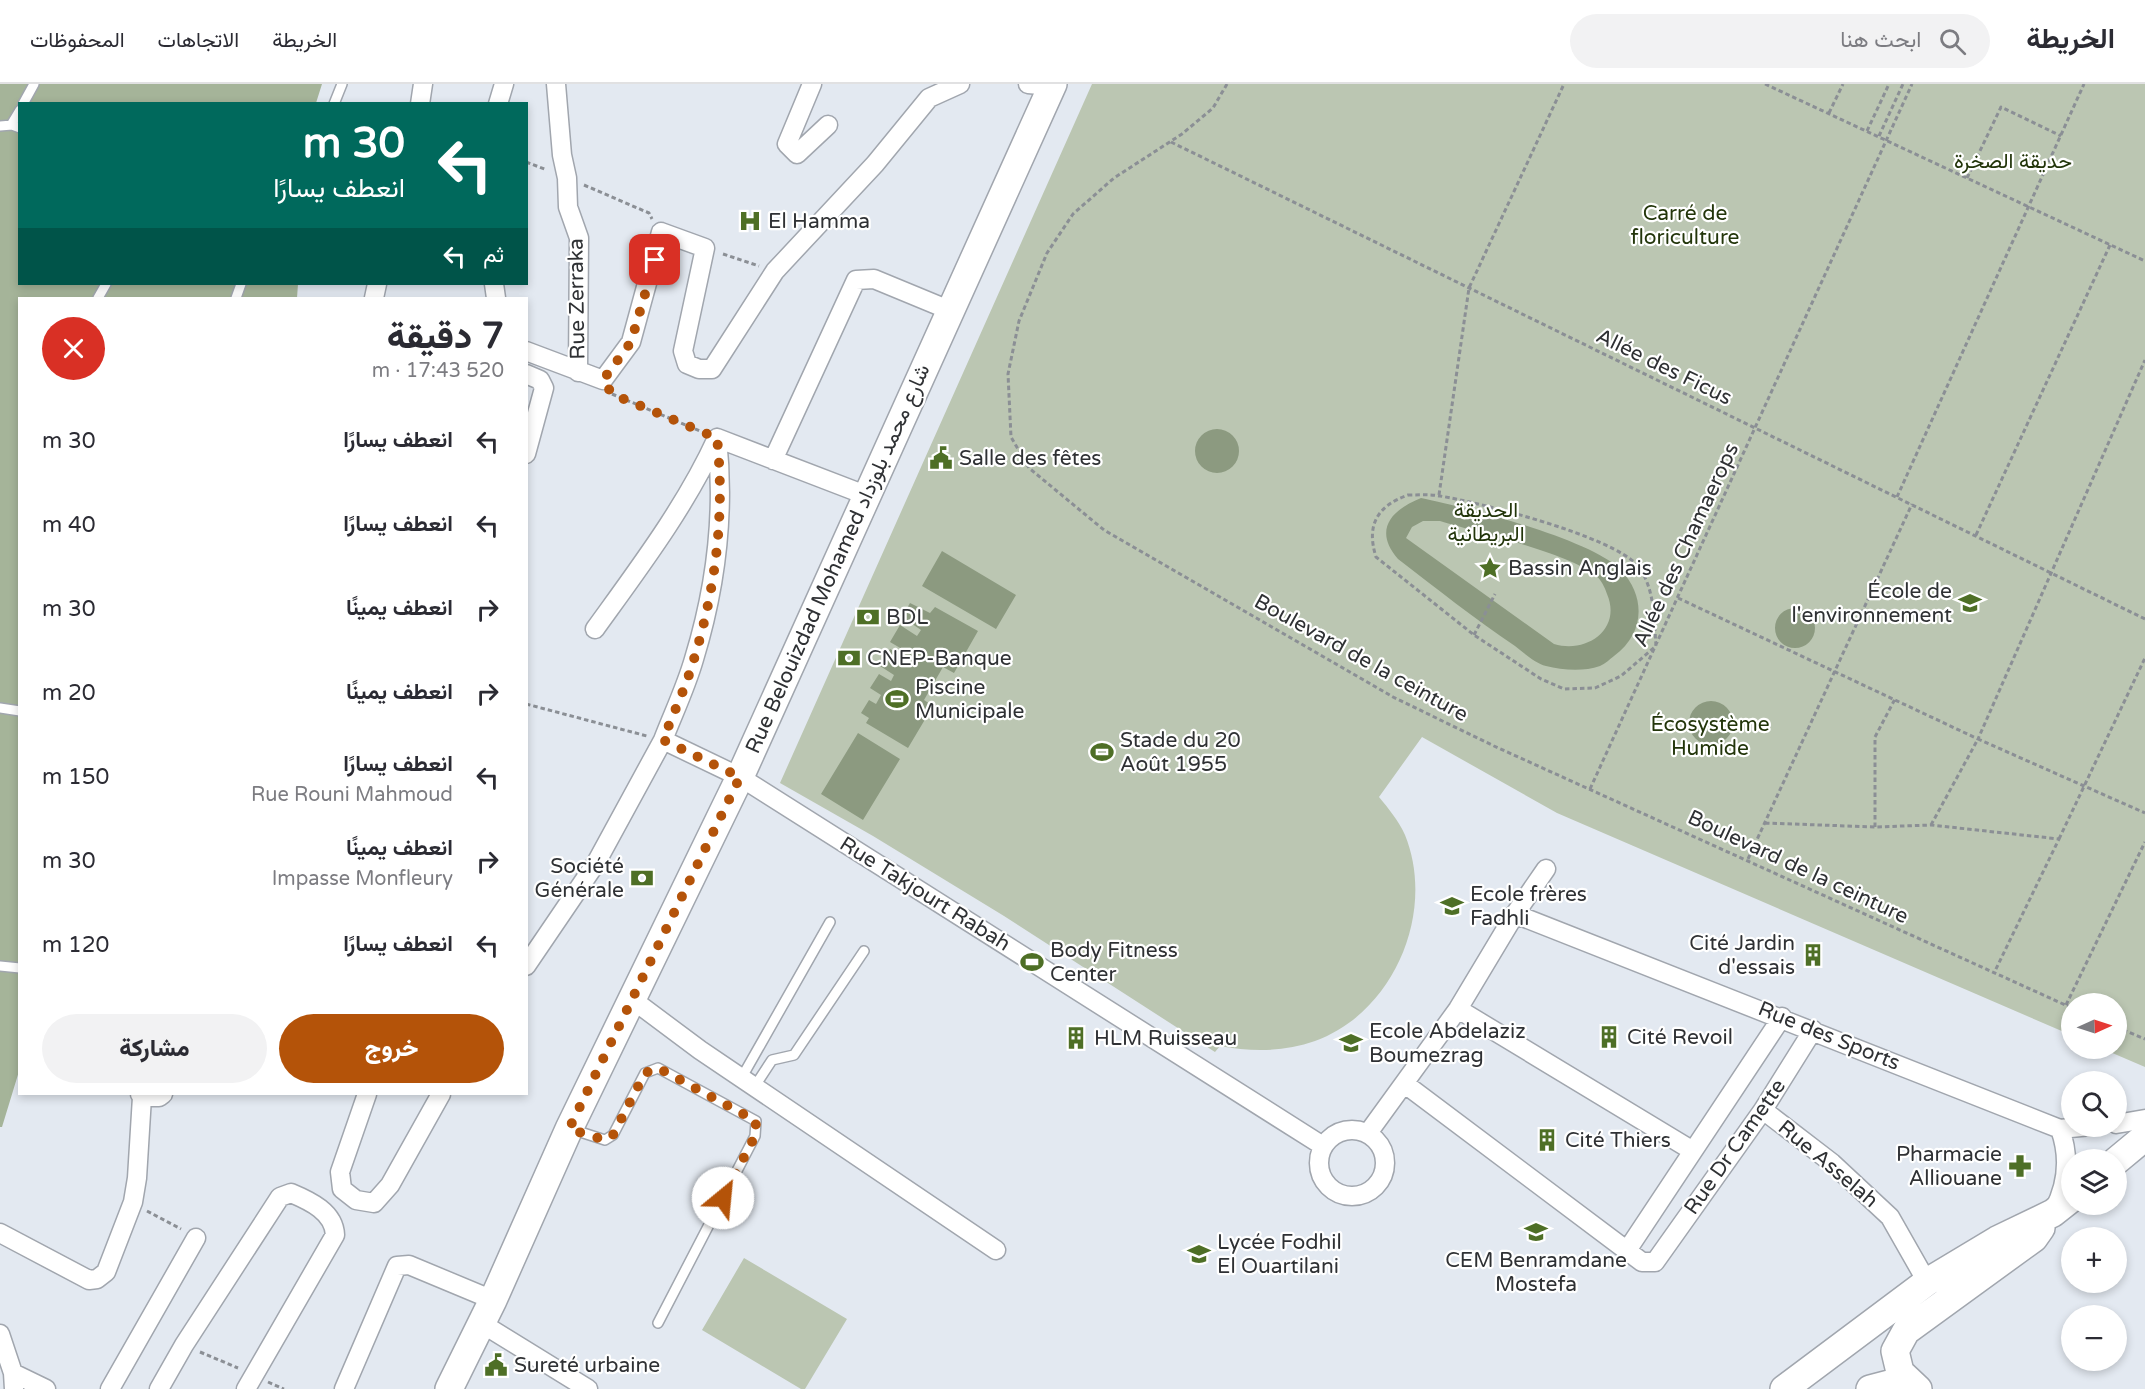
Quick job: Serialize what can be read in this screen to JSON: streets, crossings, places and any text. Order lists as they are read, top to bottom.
{
  "streets": {
    "main road": ["Rue Belouizdad Mohamed شارع محمد بلوزداد"],
    "street": [
      "Rue Zerraka",
      "Rue Takjourt Rabah",
      "Rue des Sports",
      "Rue Dr Camette",
      "Rue Asselah"
    ],
    "path": ["Allée des Ficus", "Allée des Chamaerops", "Boulevard de la ceinture"]
  },
  "crossings": [
    ["Allée des Ficus", "Allée des Chamaerops"],
    ["Allée des Ficus", "Boulevard de la ceinture"],
    ["Allée des Chamaerops", "Boulevard de la ceinture"],
    ["Rue Belouizdad Mohamed شارع محمد بلوزداد", "Rue Takjourt Rabah"],
    ["Rue des Sports", "Rue Dr Camette"],
    ["Rue Dr Camette", "Rue Asselah"]
  ],
  "parks": [
    "حديقة الصخرة",
    "Carré de floriculture",
    "الحديقة البريطانية",
    "Écosystème Humide"
  ],
  "places": {
    "hospital": ["El Hamma"],
    "public building": ["Salle des fêtes", "Sureté urbaine"],
    "place": ["Bassin Anglais"],
    "school or university": [
      "École de l'environnement",
      "Ecole frères Fadhli",
      "Ecole Abdelaziz Boumezrag",
      "CEM Benramdane Mostefa",
      "Lycée Fodhil El Ouartilani"
    ],
    "bank": ["BDL", "CNEP-Banque", "Société Générale"],
    "sports": ["Piscine Municipale", "Stade du 20 Août 1955", "Body Fitness Center"],
    "building": [
      "Cité Jardin d'essais",
      "Cité Revoil",
      "HLM Ruisseau",
      "Cité Thiers"
    ],
    "pharmacy": ["Pharmacie Alliouane"]
  },
  "north": "right",
  "page": {
    "header": "الخريطة",
    "search": "ابحث هنا",
    "nav": ["الخريطة", "الاتجاهات", "المحفوظات"],
    "turn": ["30 m", "انعطف يسارًا"],
    "then": "ثم",
    "heading": ["7 دقيقة", "520 m · 17:43"],
    "list": [
      {
        "name": "انعطف يسارًا",
        "value": "30 m"
      },
      {
        "name": "انعطف يسارًا",
        "value": "40 m"
      },
      {
        "name": "انعطف يمينًا",
        "value": "30 m"
      },
      {
        "name": "انعطف يمينًا",
        "value": "20 m"
      },
      {
        "name": "انعطف يسارًا",
        "note": "Rue Rouni Mahmoud",
        "value": "150 m"
      },
      {
        "name": "انعطف يمينًا",
        "note": "Impasse Monfleury",
        "value": "30 m"
      },
      {
        "name": "انعطف يسارًا",
        "value": "120 m"
      }
    ],
    "map_buttons": ["+", "−"],
    "buttons": ["خروج", "مشاركة"]
  }
}
